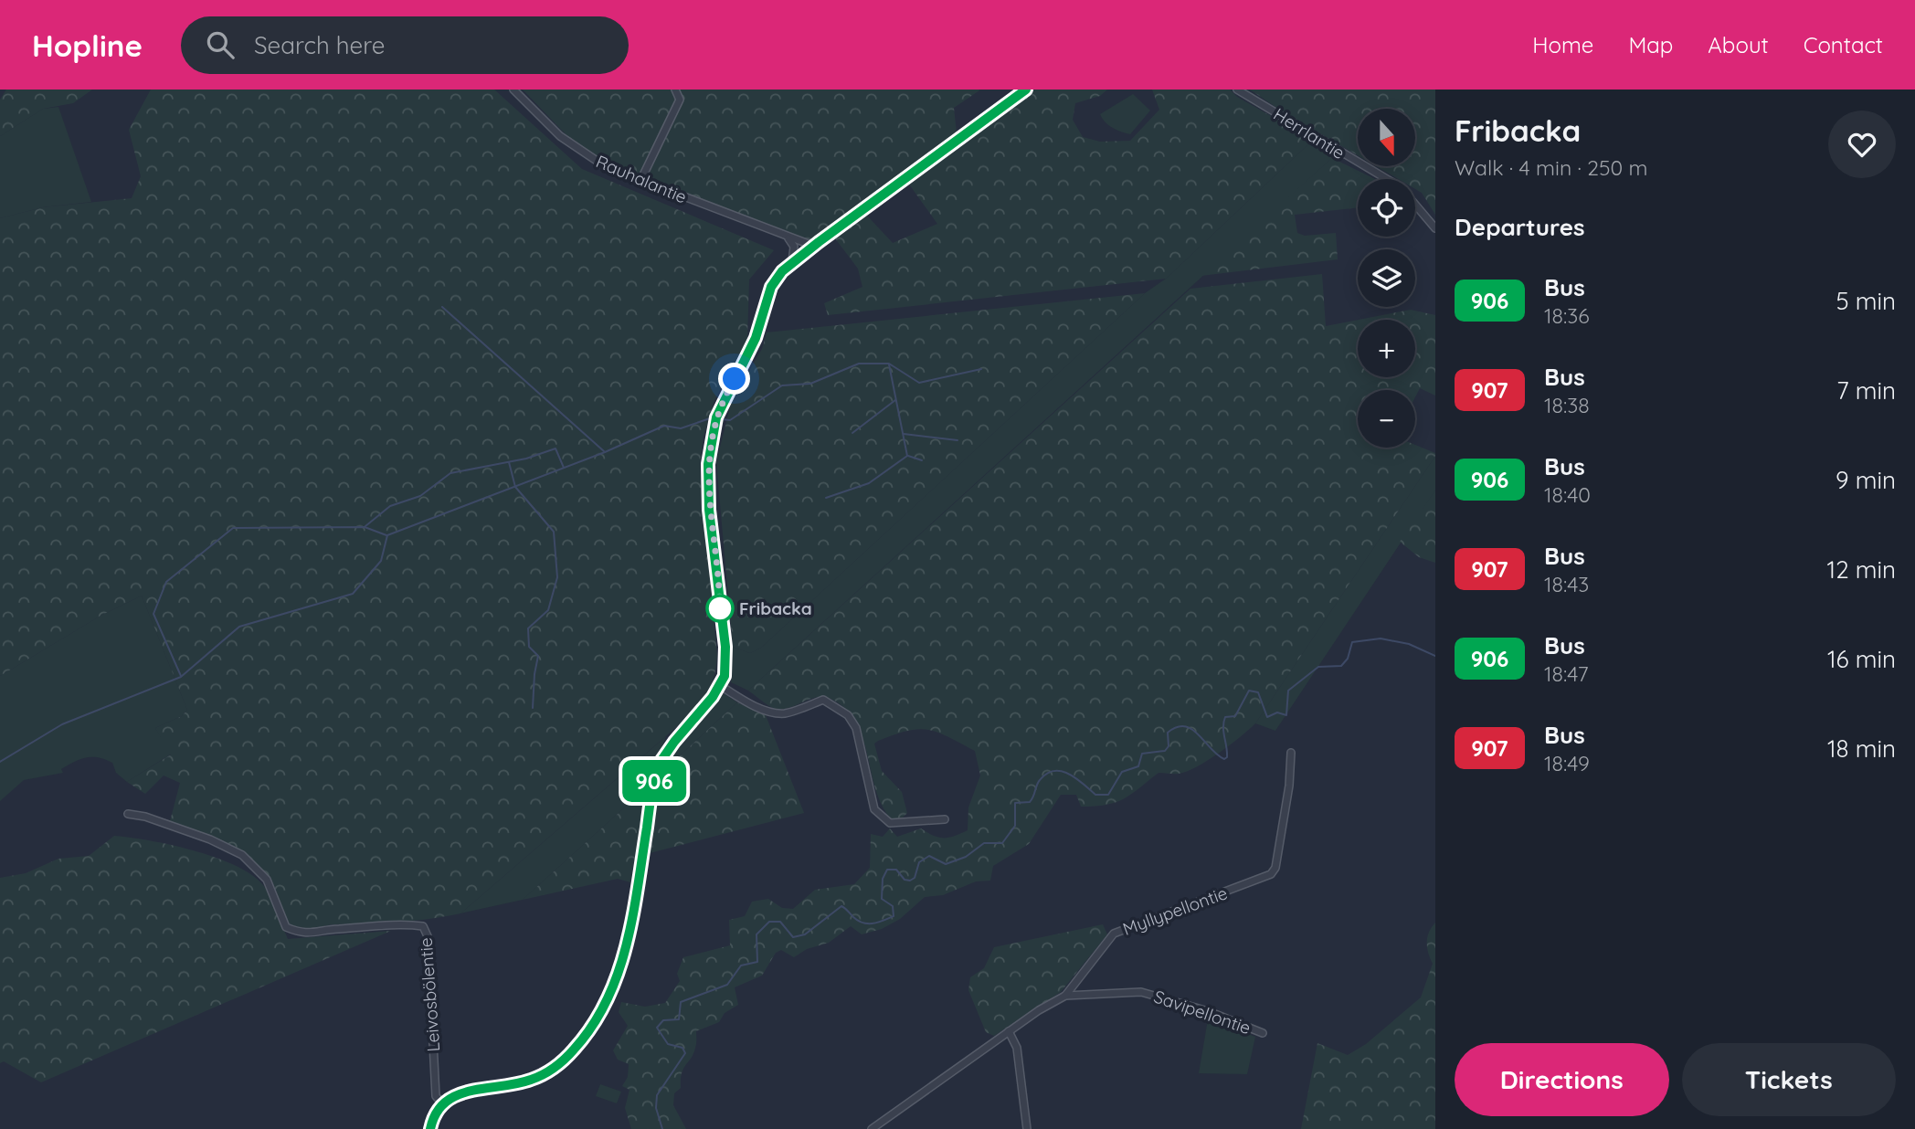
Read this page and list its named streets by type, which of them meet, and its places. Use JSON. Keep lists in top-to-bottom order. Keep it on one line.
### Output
{"streets":{"street":["Herrlantie","Rauhalantie","Myllypellontie","Leivosbölentie","Savipellontie"]},"crossings":[["Myllypellontie","Savipellontie"]],"places":["Fribacka"],"lines":["bus line 906"],"north":"bottom","page":{"header":"Hopline","search":"Search here","nav":["Home","Map","About","Contact"],"on_map":"906","heading":[["Fribacka","Walk · 4 min · 250 m"],"Departures"],"map_buttons":["+","−"],"list":[{"mark":"906","name":"Bus","note":"18:36","value":"5 min"},{"mark":"907","name":"Bus","note":"18:38","value":"7 min"},{"mark":"906","name":"Bus","note":"18:40","value":"9 min"},{"mark":"907","name":"Bus","note":"18:43","value":"12 min"},{"mark":"906","name":"Bus","note":"18:47","value":"16 min"},{"mark":"907","name":"Bus","note":"18:49","value":"18 min"}],"buttons":["Directions","Tickets"]}}
